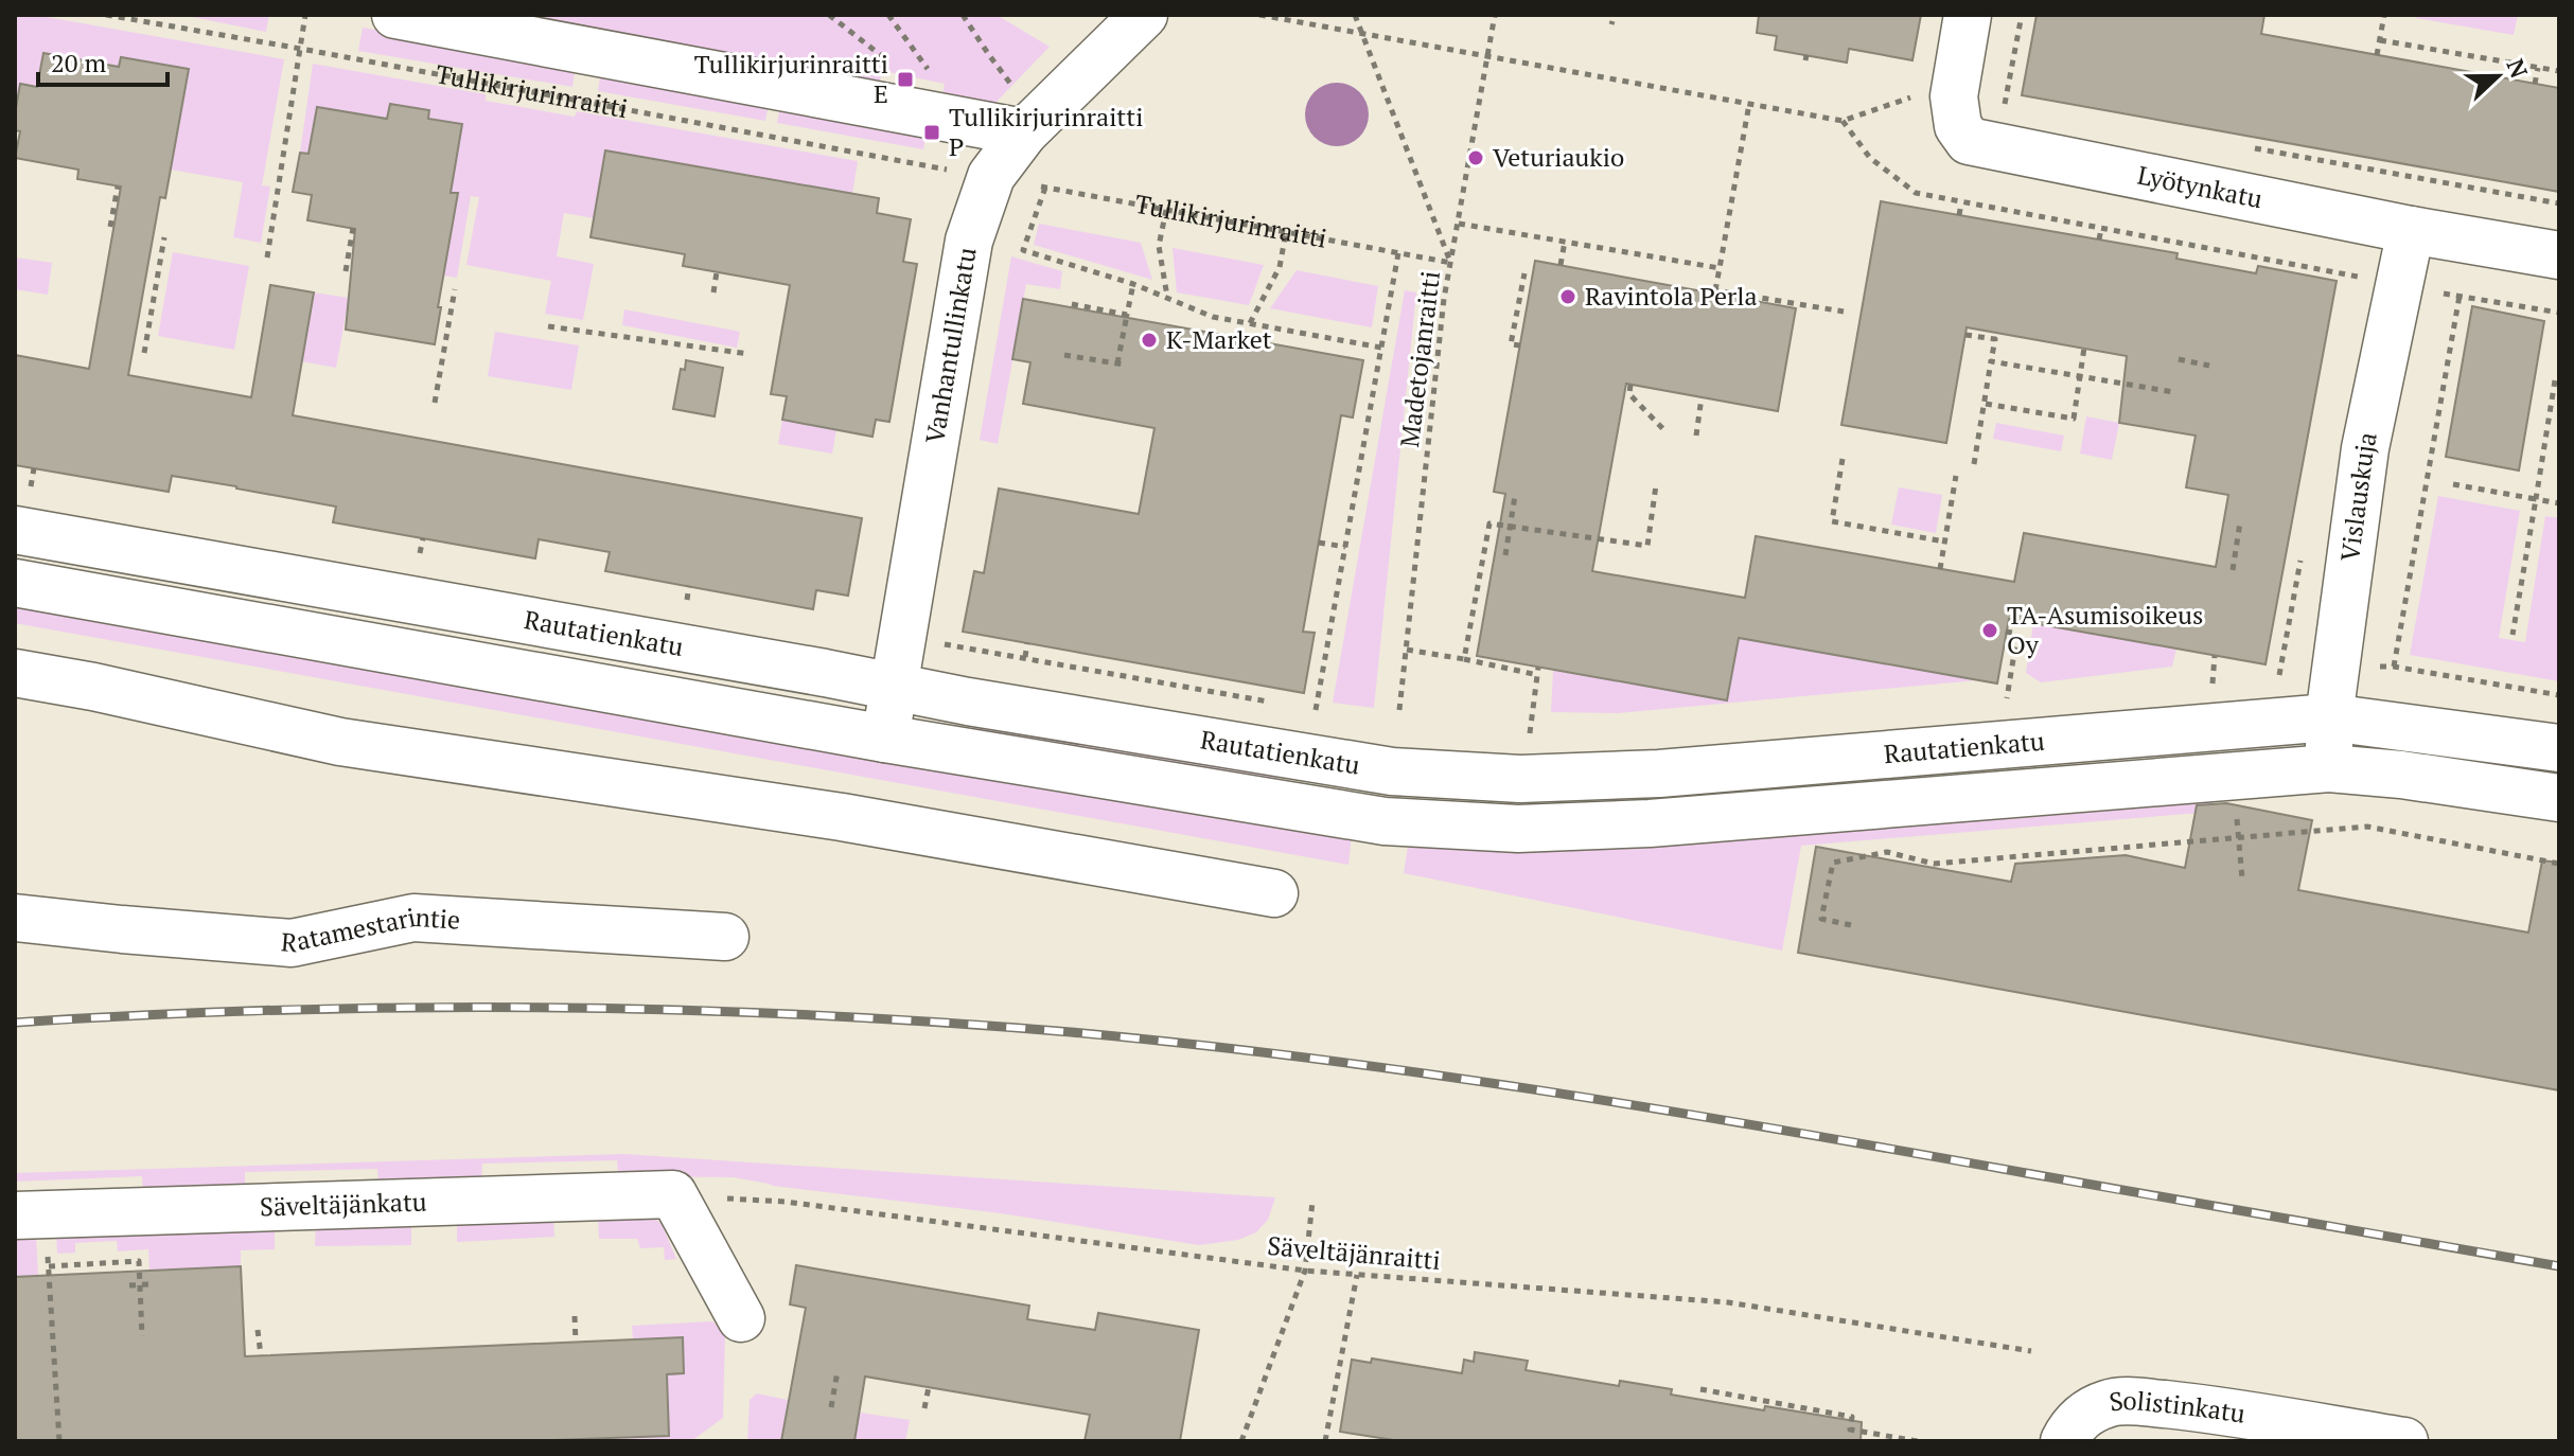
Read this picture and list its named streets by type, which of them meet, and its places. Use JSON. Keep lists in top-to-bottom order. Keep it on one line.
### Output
{"streets":{"main road":["Tullikirjurinraitti","Lyötynkatu","Vanhantullinkatu","Vislauskuja","Rautatienkatu","Ratamestarintie","Säveltäjänkatu","Solistinkatu"],"path":["Madetojanraitti","Säveltäjänraitti"]},"crossings":[["Tullikirjurinraitti","Vanhantullinkatu"],["Tullikirjurinraitti","Madetojanraitti"],["Lyötynkatu","Vislauskuja"],["Vanhantullinkatu","Rautatienkatu"],["Vislauskuja","Rautatienkatu"],["Säveltäjänkatu","Säveltäjänraitti"]],"places":{"transit":["Tullikirjurinraitti E","Tullikirjurinraitti P"],"other":["Veturiaukio","Ravintola Perla","K-Market","TA-Asumisoikeus Oy"]},"scale_bar":"20 m","north":"right"}
